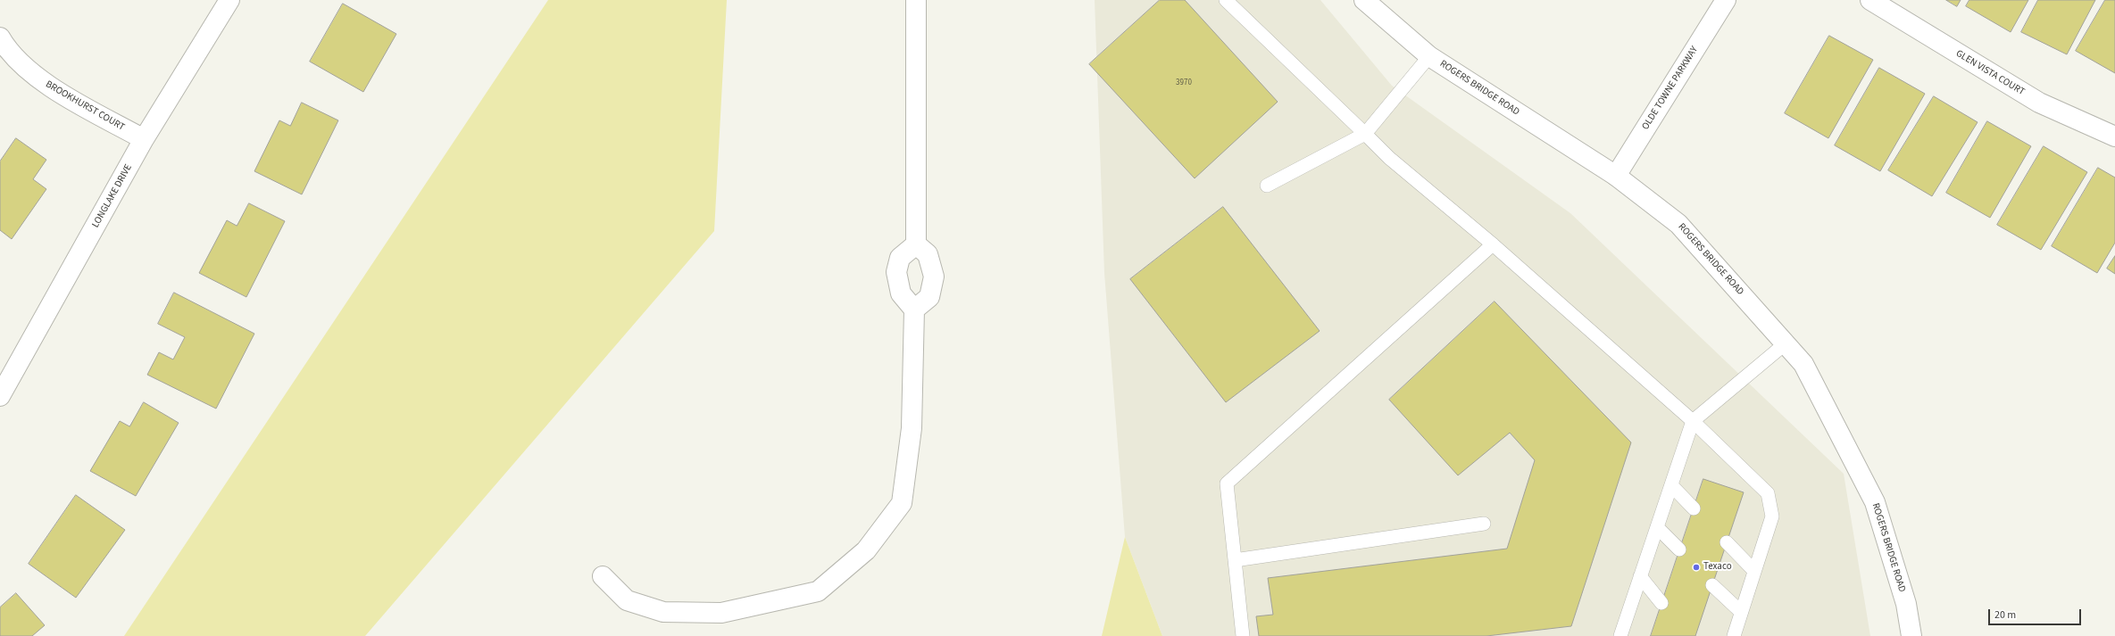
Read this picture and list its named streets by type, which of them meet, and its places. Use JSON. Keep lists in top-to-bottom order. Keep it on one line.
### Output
{"streets":{"street":["GLEN VISTA COURT","ROGERS BRIDGE ROAD","OLDE TOWNE PARKWAY","BROOKHURST COURT","LONGLAKE DRIVE"]},"crossings":[["ROGERS BRIDGE ROAD","OLDE TOWNE PARKWAY"],["BROOKHURST COURT","LONGLAKE DRIVE"]],"places":["Texaco"],"house_numbers":["3970"],"scale_bar":"20 m"}
